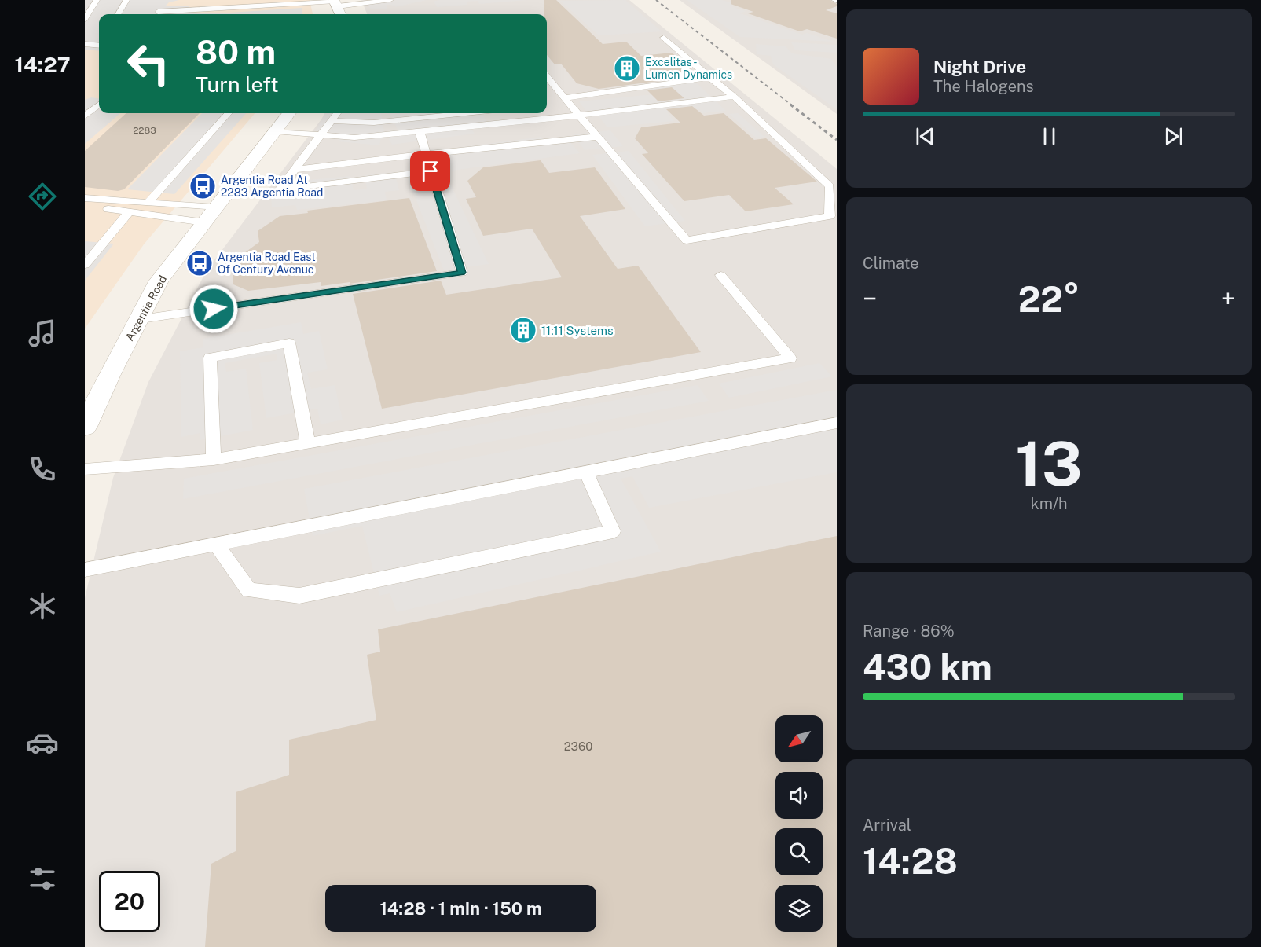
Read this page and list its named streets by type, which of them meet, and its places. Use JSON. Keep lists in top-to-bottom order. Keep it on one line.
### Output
{"streets":{"street":["Argentia Road"]},"places":{"building":["Excelitas - Lumen Dynamics","11:11 Systems"],"bus stop":["Argentia Road At 2283 Argentia Road","Argentia Road East Of Century Avenue"]},"house_numbers":["2283","2360"],"north":"bottom left","page":{"tabs":"14:27","turn":["80 m","Turn left"],"song":["Night Drive","The Halogens"],"tile":["Climate",["13","km/h"],["Range · 86%","430 km"],["Arrival","14:28"]],"heat":["−","22°","+"],"limit":"20","trip":"14:28 · 1 min · 150 m"}}
